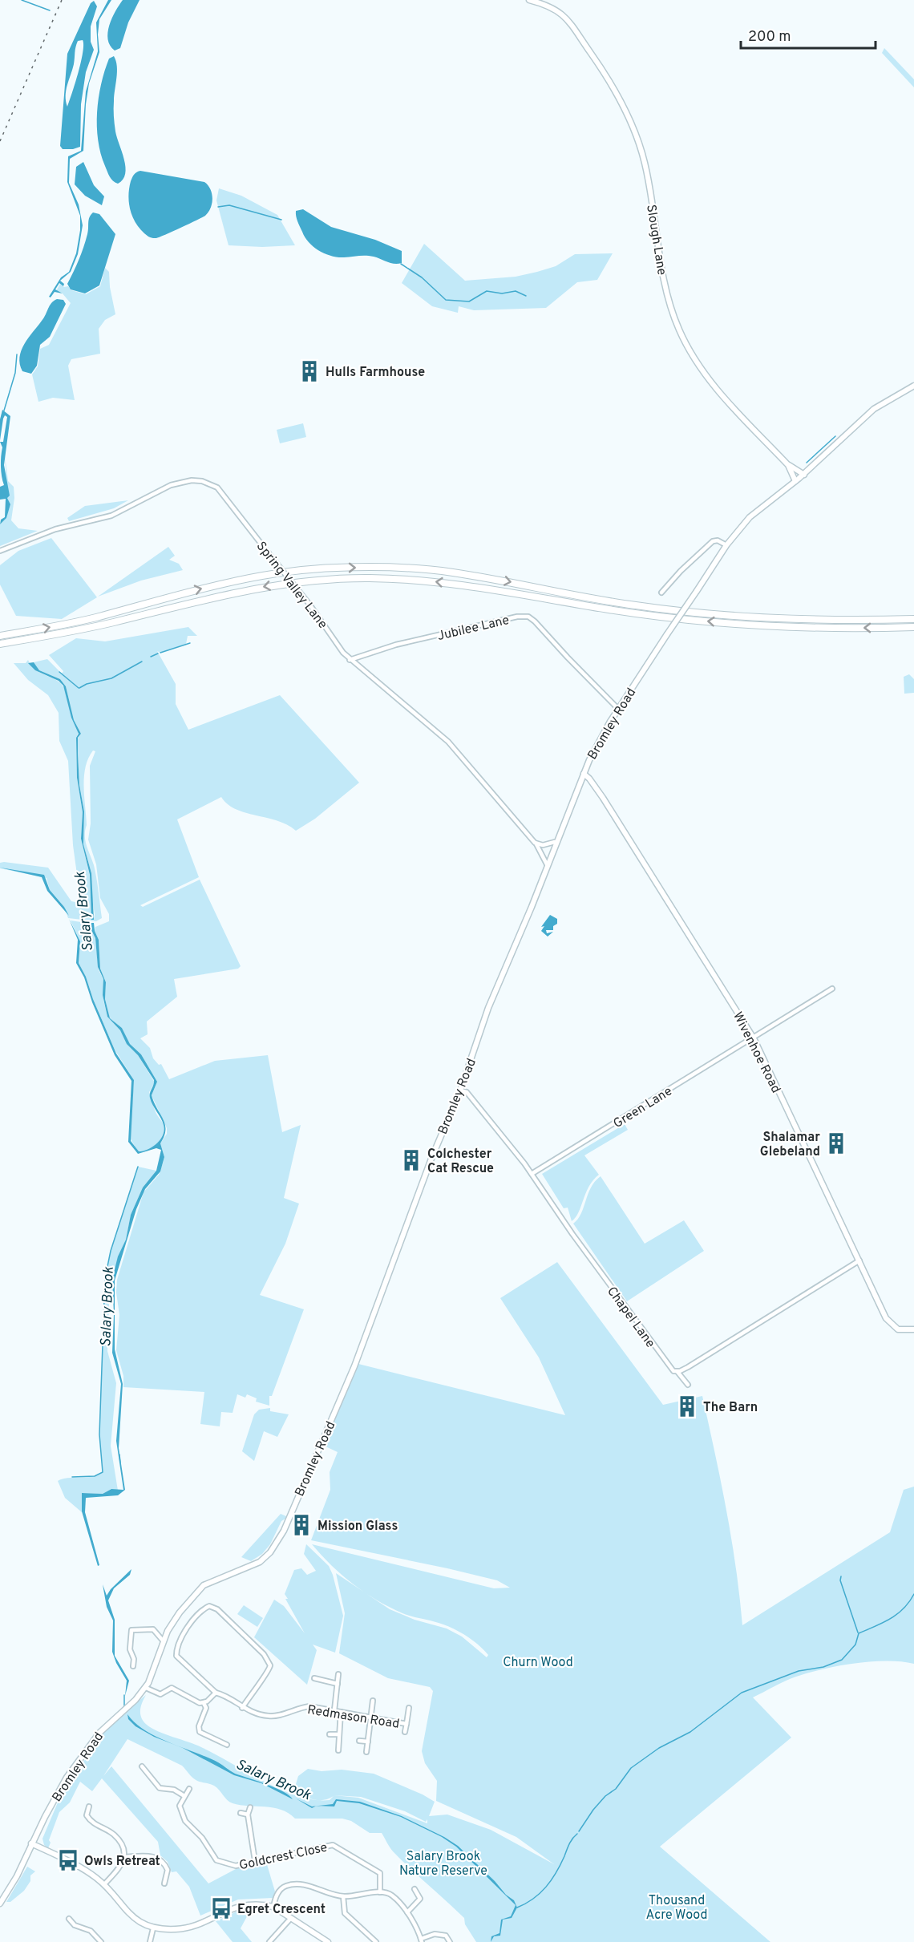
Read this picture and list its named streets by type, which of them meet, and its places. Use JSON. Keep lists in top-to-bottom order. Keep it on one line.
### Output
{"streets":{"street":["Slough Lane","Spring Valley Lane","Jubilee Lane","Bromley Road","Wivenhoe Road","Green Lane","Chapel Lane","Redmason Road","Goldcrest Close"]},"crossings":[["Slough Lane","Bromley Road"],["Spring Valley Lane","Jubilee Lane"],["Spring Valley Lane","Bromley Road"],["Jubilee Lane","Bromley Road"],["Bromley Road","Wivenhoe Road"],["Bromley Road","Chapel Lane"],["Wivenhoe Road","Green Lane"],["Green Lane","Chapel Lane"]],"water":["Salary Brook"],"parks":["Churn Wood","Salary Brook Nature Reserve","Thousand Acre Wood"],"places":{"building":["Hulls Farmhouse","Shalamar Glebeland","Colchester Cat Rescue","The Barn","Mission Glass"],"bus stop":["Owls Retreat","Egret Crescent"]},"scale_bar":"200 m"}
